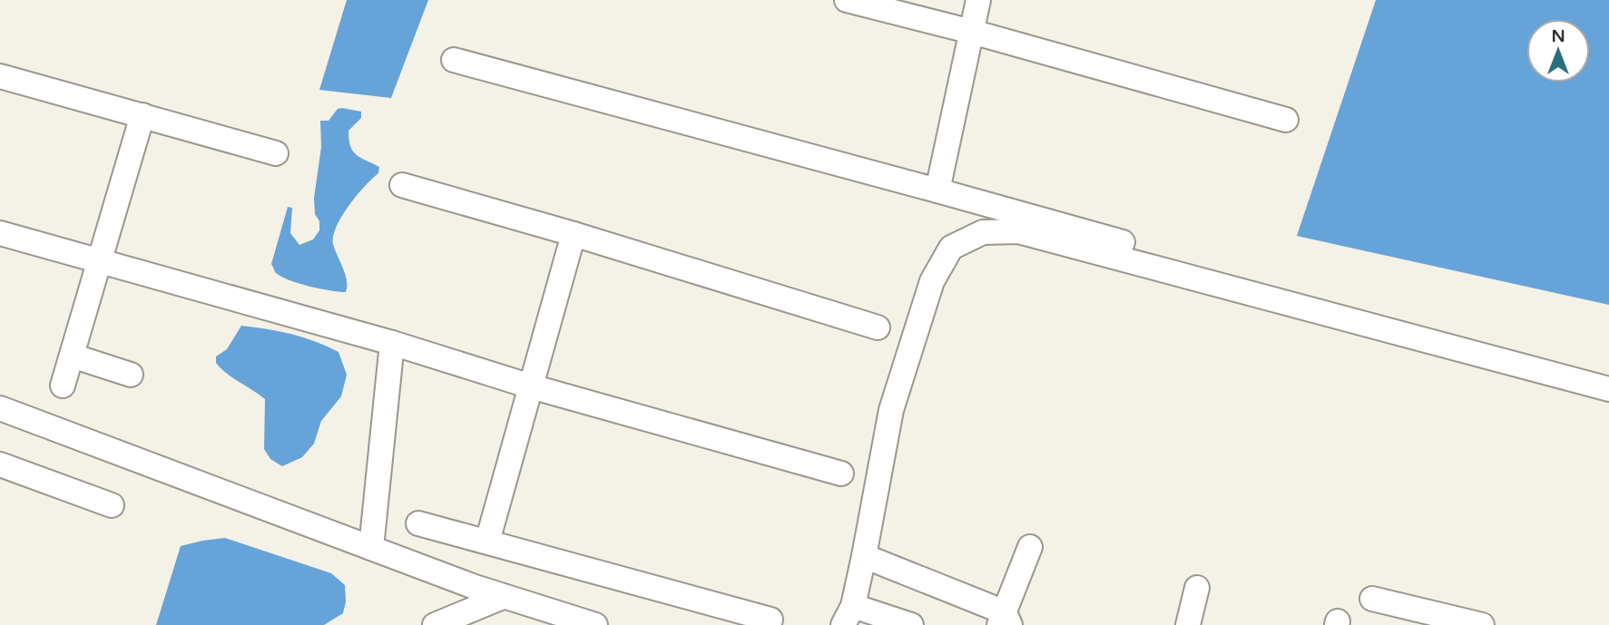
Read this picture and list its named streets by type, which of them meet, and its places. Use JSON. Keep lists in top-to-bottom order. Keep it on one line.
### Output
{"north":"top"}
